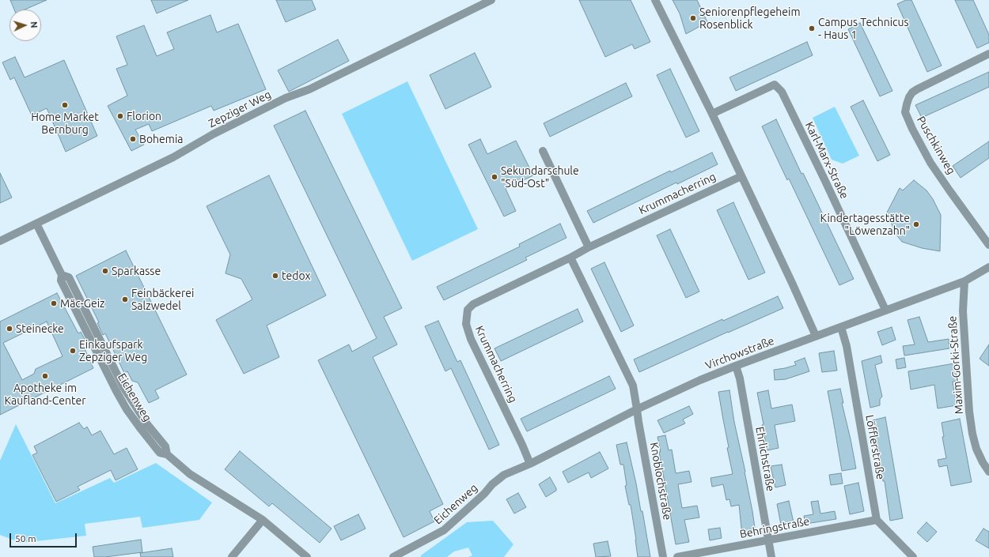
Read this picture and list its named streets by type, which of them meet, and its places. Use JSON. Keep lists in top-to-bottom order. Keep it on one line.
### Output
{"streets":{"street":["Zepziger Weg","Puschkinweg","Karl-Marx-Straße","Krummacherring","Virchowstraße","Maxim-Gorki-Straße","Eichenweg","Löfflerstraße","Ehrlichstraße","Knoblochstraße","Behringstraße"]},"crossings":[["Zepziger Weg","Eichenweg"],["Karl-Marx-Straße","Virchowstraße"],["Krummacherring","Virchowstraße"],["Krummacherring","Eichenweg"],["Virchowstraße","Maxim-Gorki-Straße"],["Virchowstraße","Eichenweg"],["Virchowstraße","Löfflerstraße"],["Virchowstraße","Ehrlichstraße"],["Virchowstraße","Knoblochstraße"],["Löfflerstraße","Behringstraße"],["Ehrlichstraße","Behringstraße"]],"places":["Seniorenpflegeheim Rosenblick","Campus Technicus - Haus 1","Home Market Bernburg","Florion","Bohemia","Sekundarschule \"Süd-Ost\"","Kindertagesstätte \"Löwenzahn\"","Sparkasse","tedox","Feinbäckerei Salzwedel","Mäc-Geiz","Steinecke","Einkaufspark Zepziger Weg","Apotheke im Kaufland-Center"],"scale_bar":"50 m","north":"right"}
